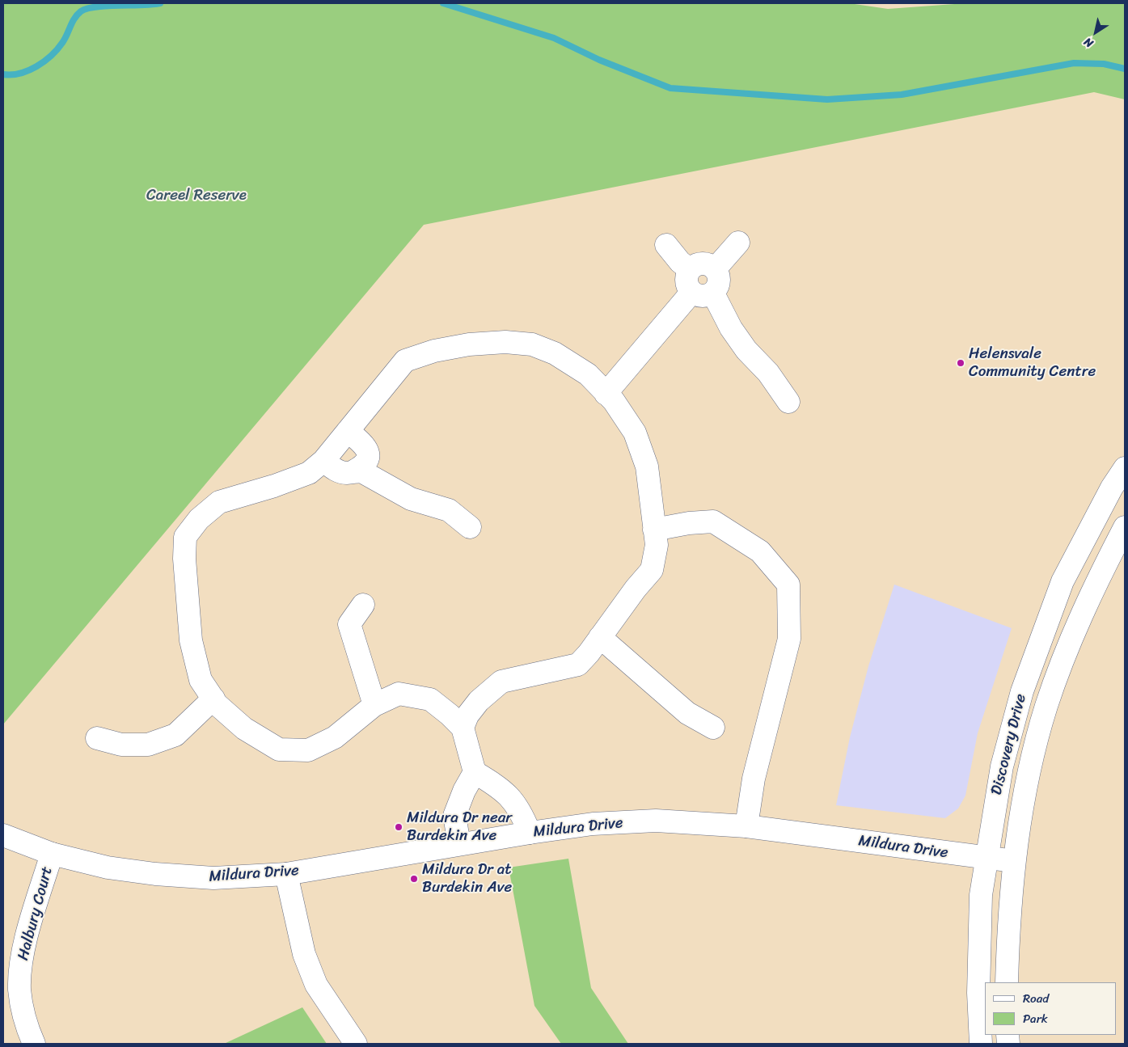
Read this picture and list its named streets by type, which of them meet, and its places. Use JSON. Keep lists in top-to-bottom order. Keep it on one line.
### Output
{"streets":{"street":["Discovery Drive","Mildura Drive","Halbury Court"]},"crossings":[["Discovery Drive","Mildura Drive"],["Mildura Drive","Halbury Court"]],"parks":["Careel Reserve"],"places":["Helensvale Community Centre","Mildura Dr near Burdekin Ave","Mildura Dr at Burdekin Ave"],"legend":["Road","Park"],"north":"bottom left"}
